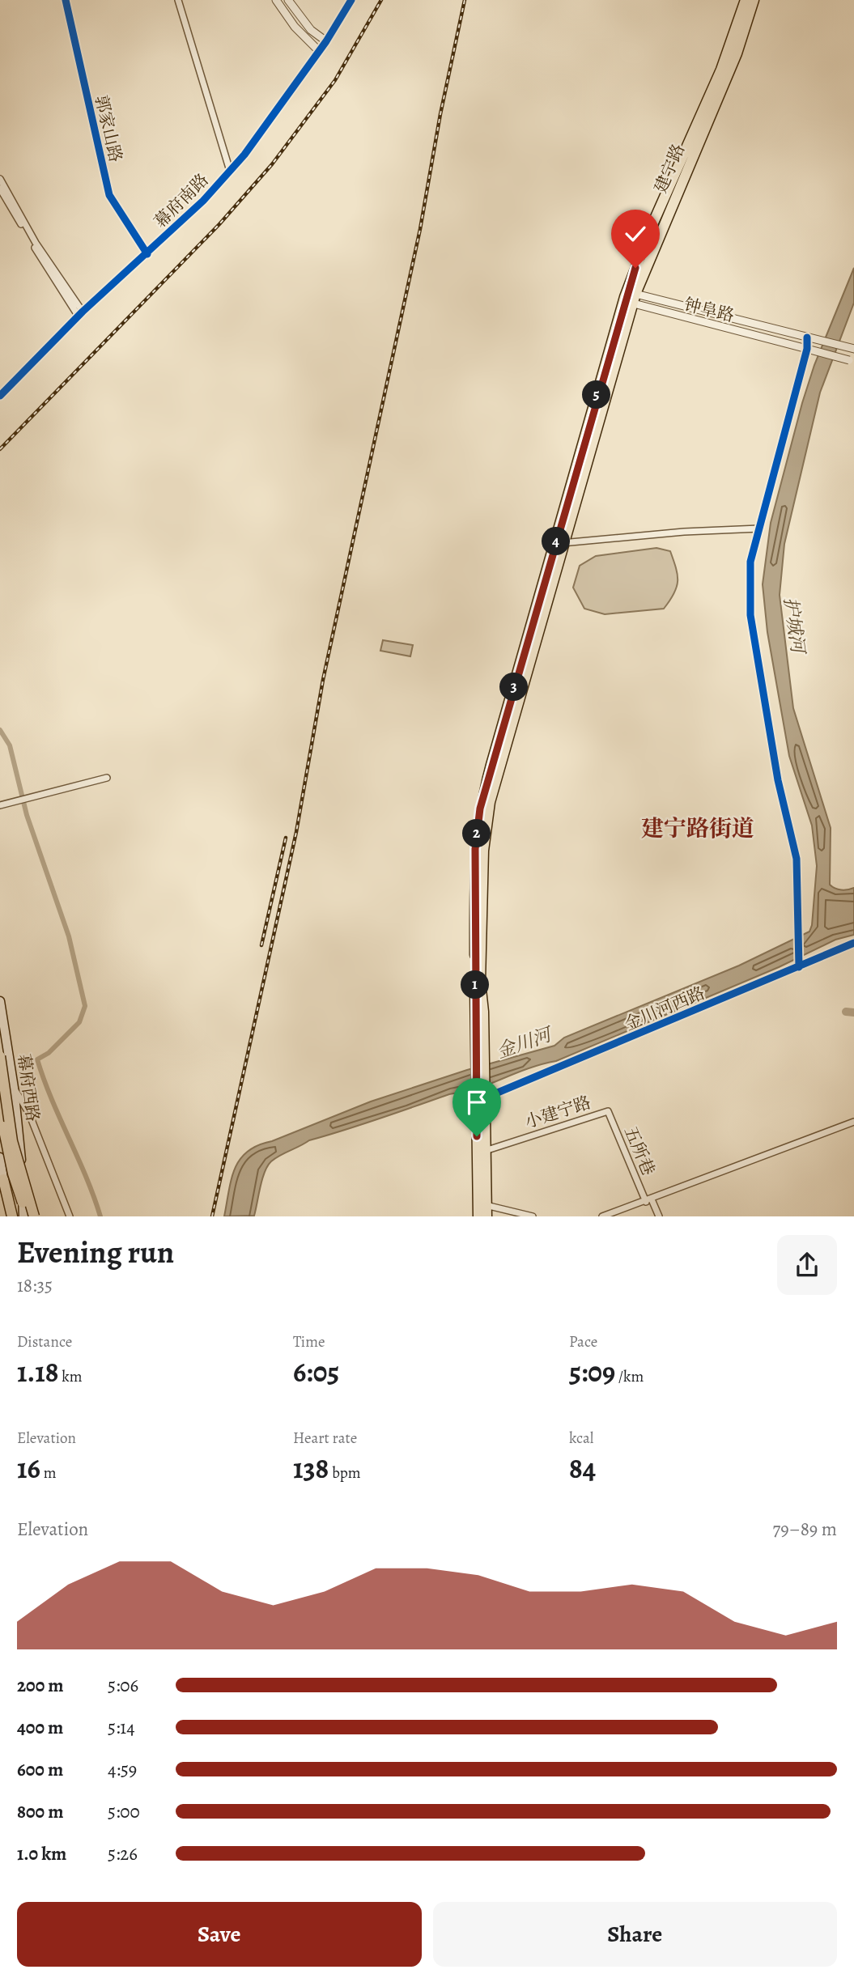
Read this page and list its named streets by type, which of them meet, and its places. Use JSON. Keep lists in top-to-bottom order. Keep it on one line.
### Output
{"streets":{"main road":["建宁路","幕府西路"],"street":["郭家山路","幕府南路","钟阜路","金川河西路","小建宁路","五所巷"]},"crossings":[["郭家山路","幕府南路"],["建宁路","钟阜路"],["建宁路","金川河西路"],["建宁路","小建宁路"],["小建宁路","五所巷"]],"districts":["建宁路街道"],"water":["护城河","金川河"],"page":{"pins":["5","4","3","2","1"],"heading":["Evening run","18:35"],"stats":[["Distance","1.18 km"],["Time","6:05"],["Pace","5:09 /km"],["Elevation","16 m"],["Heart rate","138 bpm"],["kcal","84"]],"chart":["Elevation","79–89 m"],"list":[{"name":"200 m","note":"5:06"},{"name":"400 m","note":"5:14"},{"name":"600 m","note":"4:59"},{"name":"800 m","note":"5:00"},{"name":"1.0 km","note":"5:26"}],"buttons":["Save","Share"]}}
